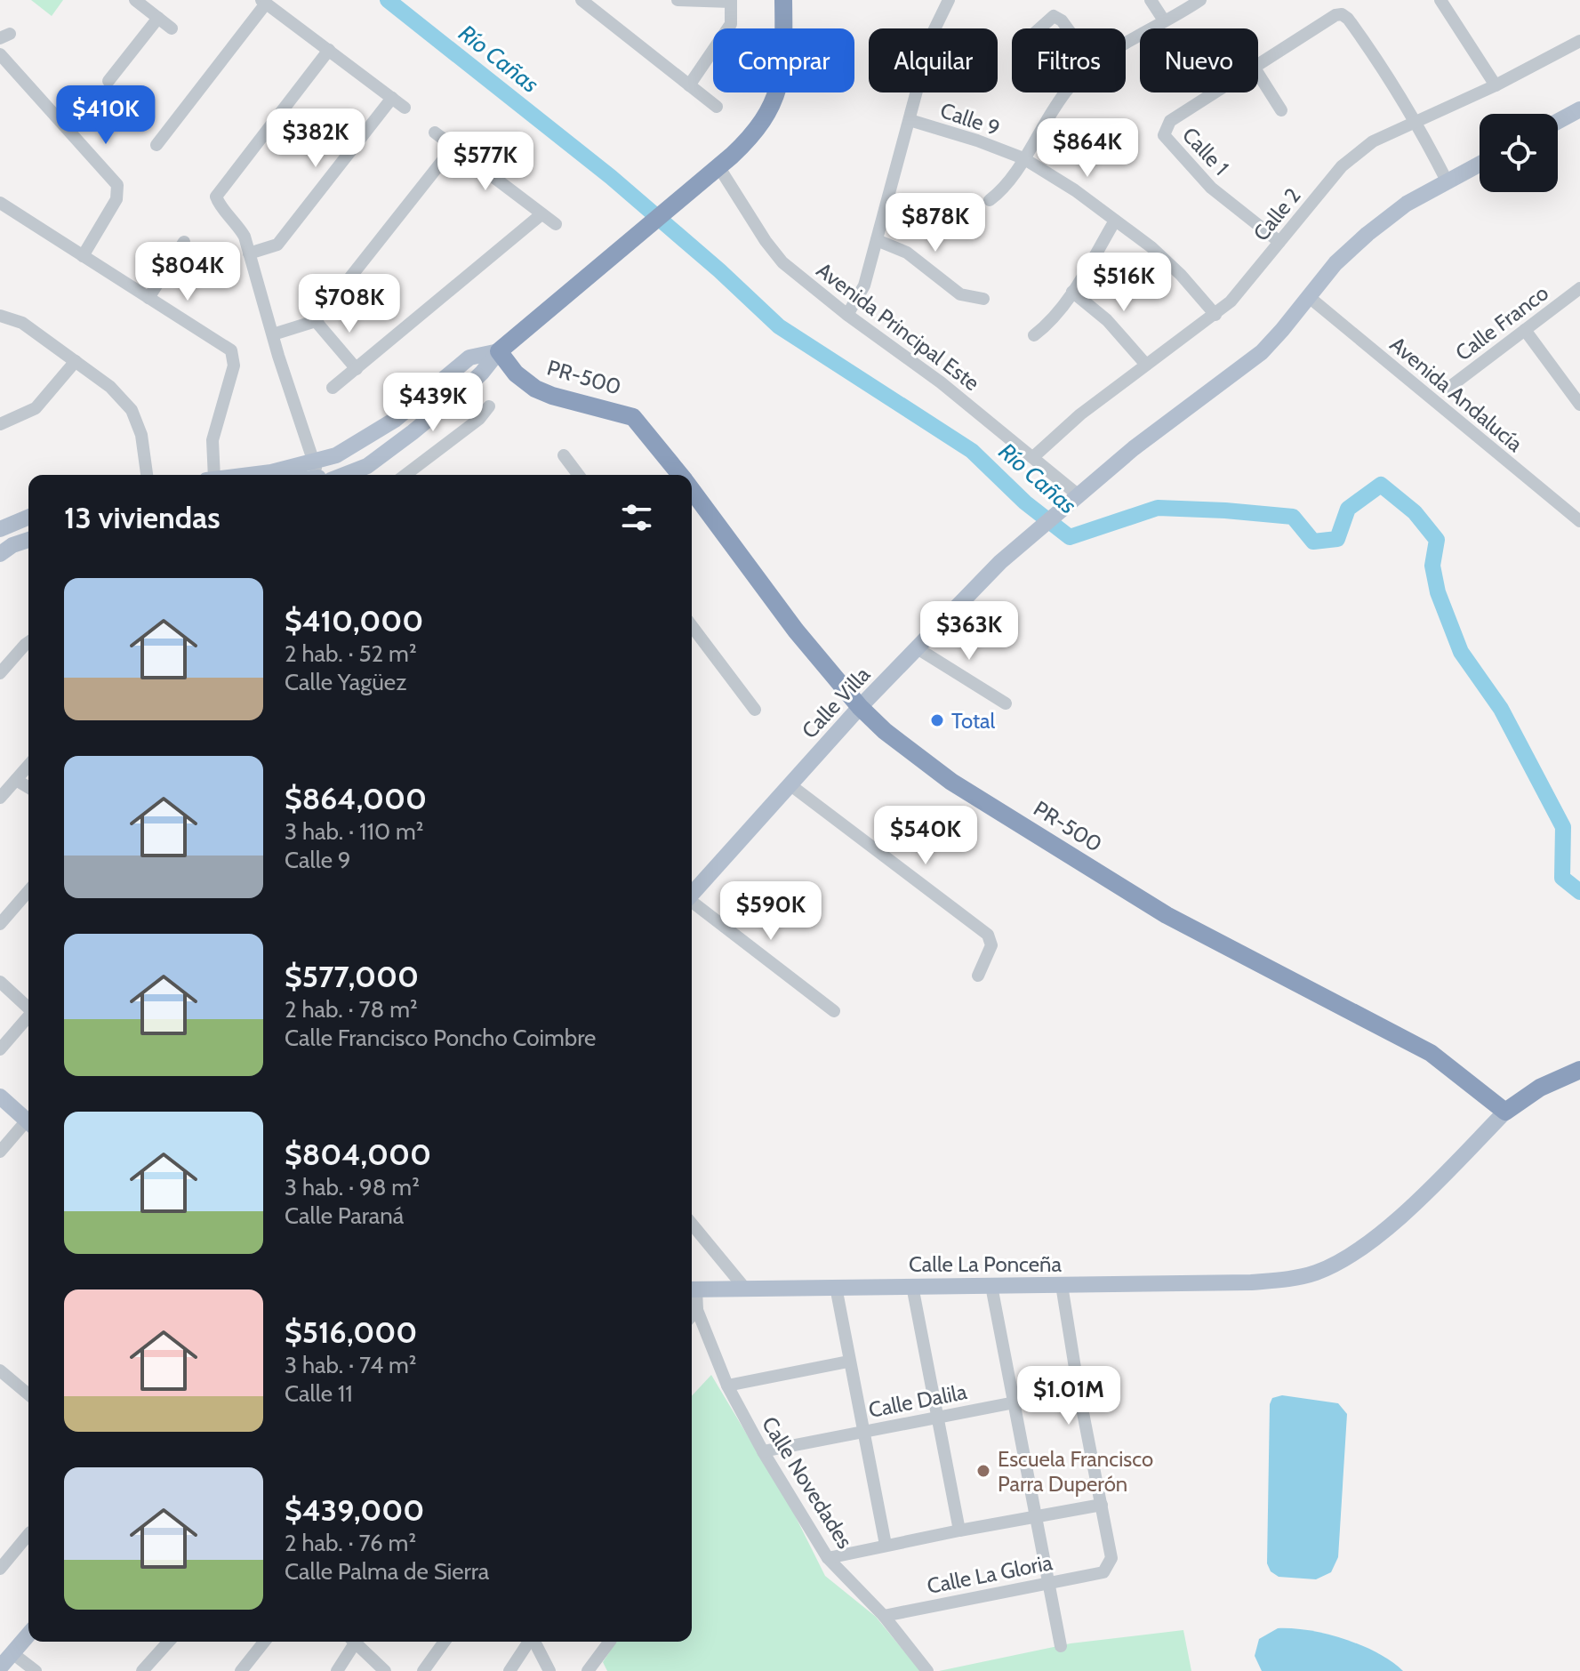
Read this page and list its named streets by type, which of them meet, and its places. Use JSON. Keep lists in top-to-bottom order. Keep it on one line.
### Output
{"streets":{"highway":["PR-500"],"main road":["Calle Villa","Calle La Ponceña"],"street":["Calle 9","Calle 1","Calle 2","Calle Franco","Avenida Principal Este","Avenida Andalucía","Calle Dalila","Calle Novedades","Calle La Gloria"]},"crossings":[["Calle 9","Calle 2"],["Calle 1","Calle 2"],["Calle 1","Calle Villa"],["Calle 2","Avenida Principal Este"],["Avenida Principal Este","Calle Villa"],["PR-500","Calle Villa"],["PR-500","Calle La Ponceña"],["Avenida Andalucía","Calle Villa"],["Calle Dalila","Calle Novedades"],["Calle Novedades","Calle La Gloria"]],"water":["Río Cañas"],"places":["Total","Escuela Francisco Parra Duperón"],"page":{"chip":["Comprar","Alquilar","Filtros","Nuevo"],"price":["$410K","$382K","$864K","$577K","$878K","$804K","$516K","$708K","$439K","$363K","$540K","$590K","$1.01M"],"heading":"13 viviendas","list":[{"name":"$410,000","note":"2 hab. · 52 m² · Calle Yagüez"},{"name":"$864,000","note":"3 hab. · 110 m² · Calle 9"},{"name":"$577,000","note":"2 hab. · 78 m² · Calle Francisco Poncho Coimbre"},{"name":"$804,000","note":"3 hab. · 98 m² · Calle Paraná"},{"name":"$516,000","note":"3 hab. · 74 m² · Calle 11"},{"name":"$439,000","note":"2 hab. · 76 m² · Calle Palma de Sierra"}]}}
